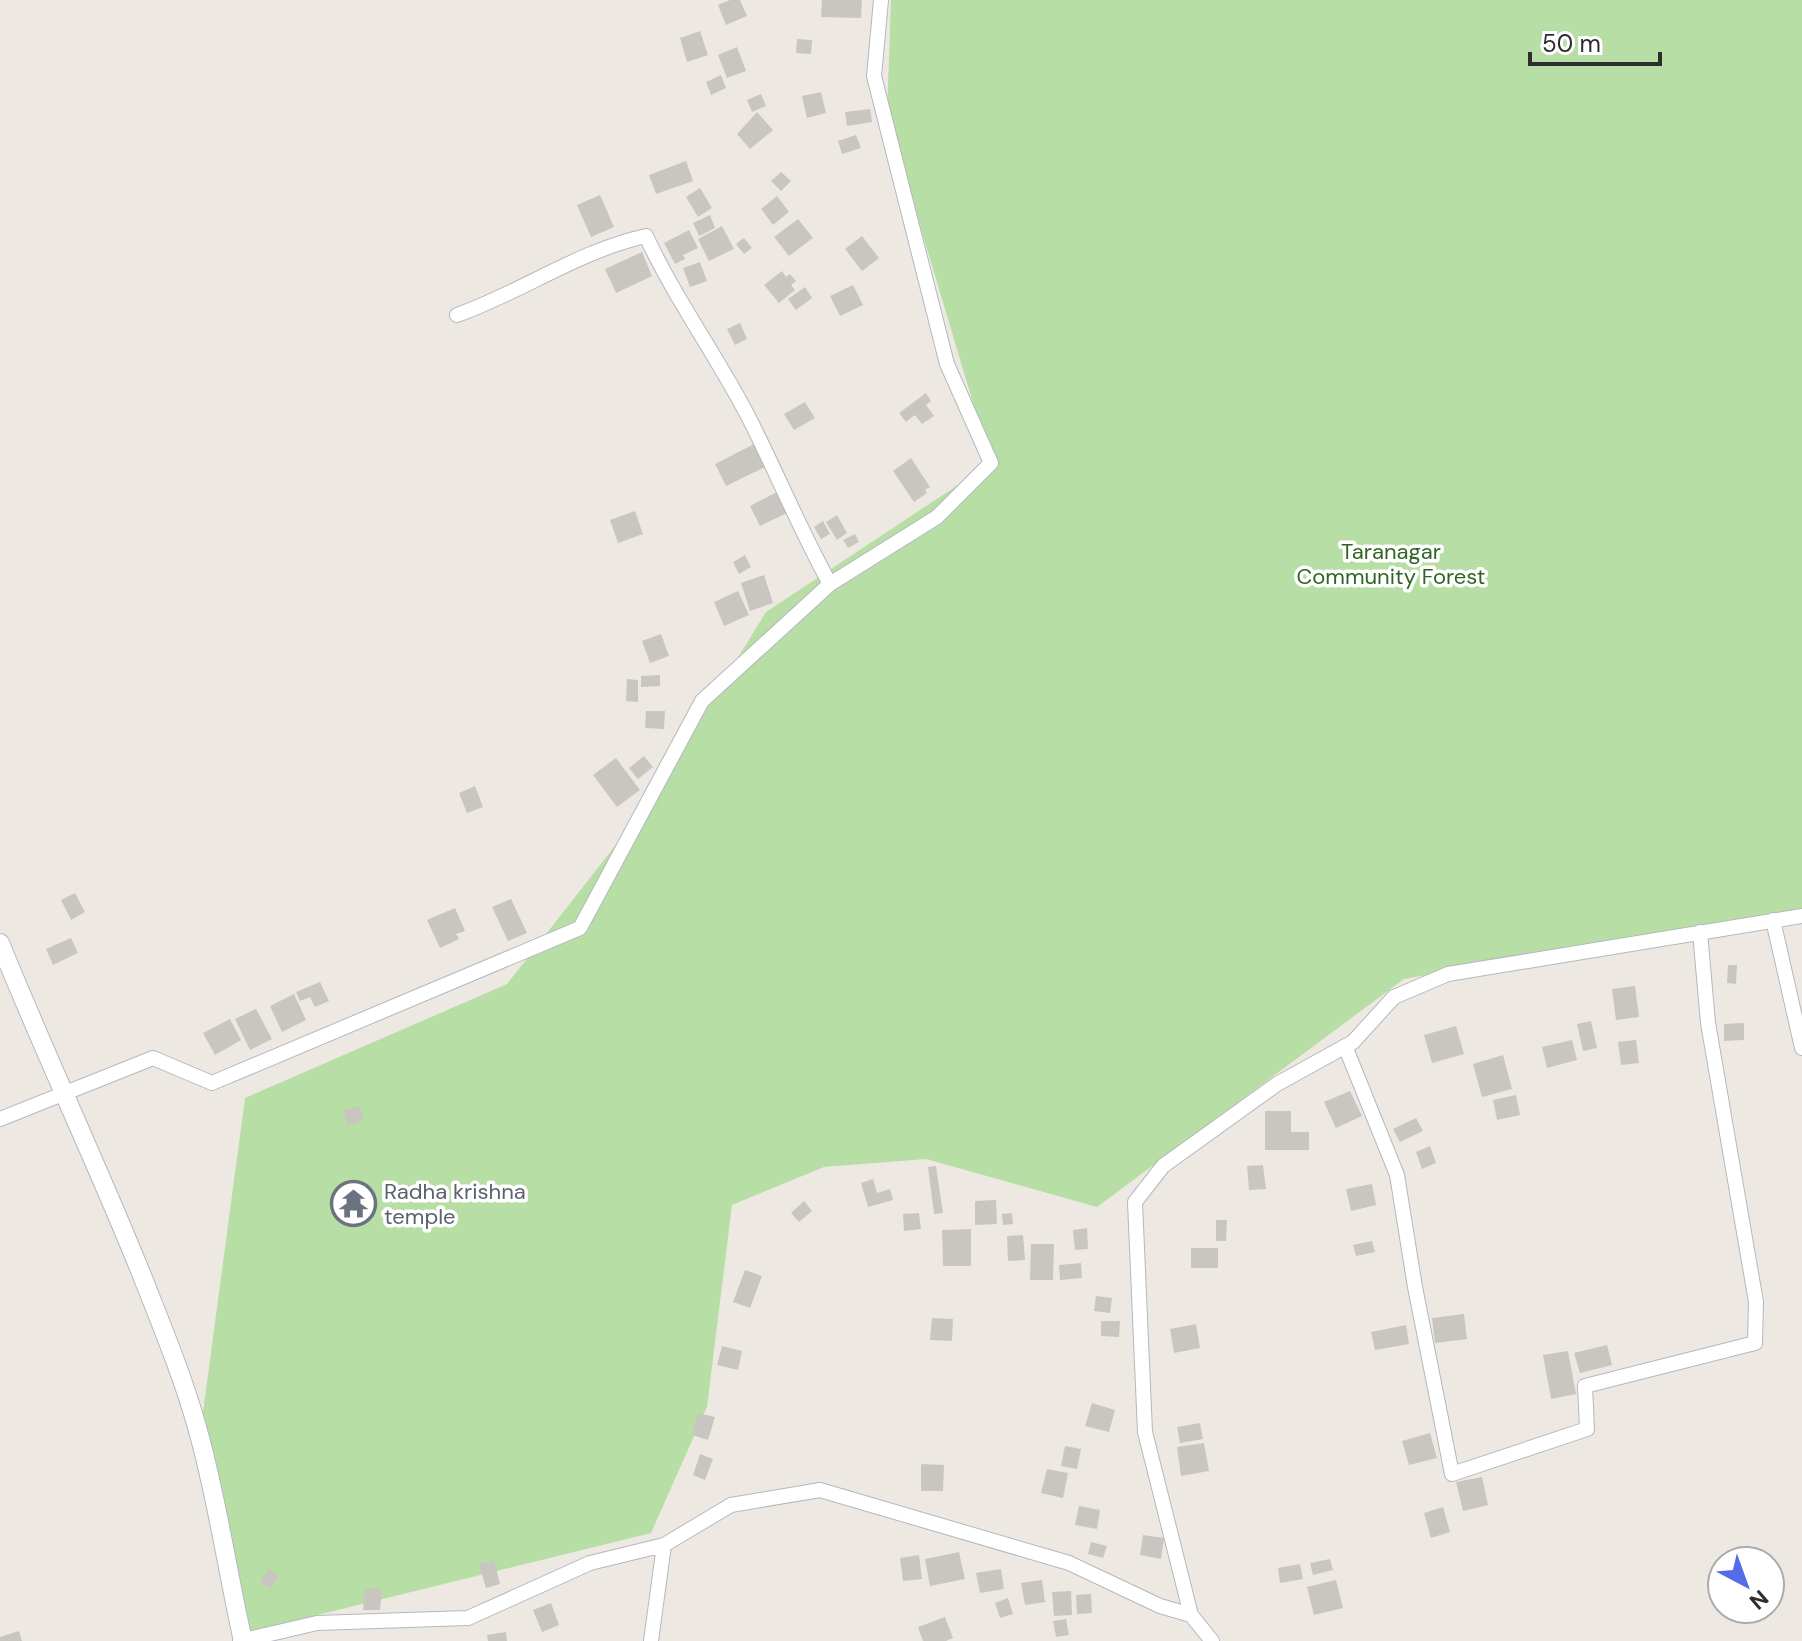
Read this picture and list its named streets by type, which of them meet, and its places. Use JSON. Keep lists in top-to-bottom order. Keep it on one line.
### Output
{"parks":["Taranagar Community Forest"],"places":{"temple":["Radha krishna temple"]},"scale_bar":"50 m","north":"bottom right"}
